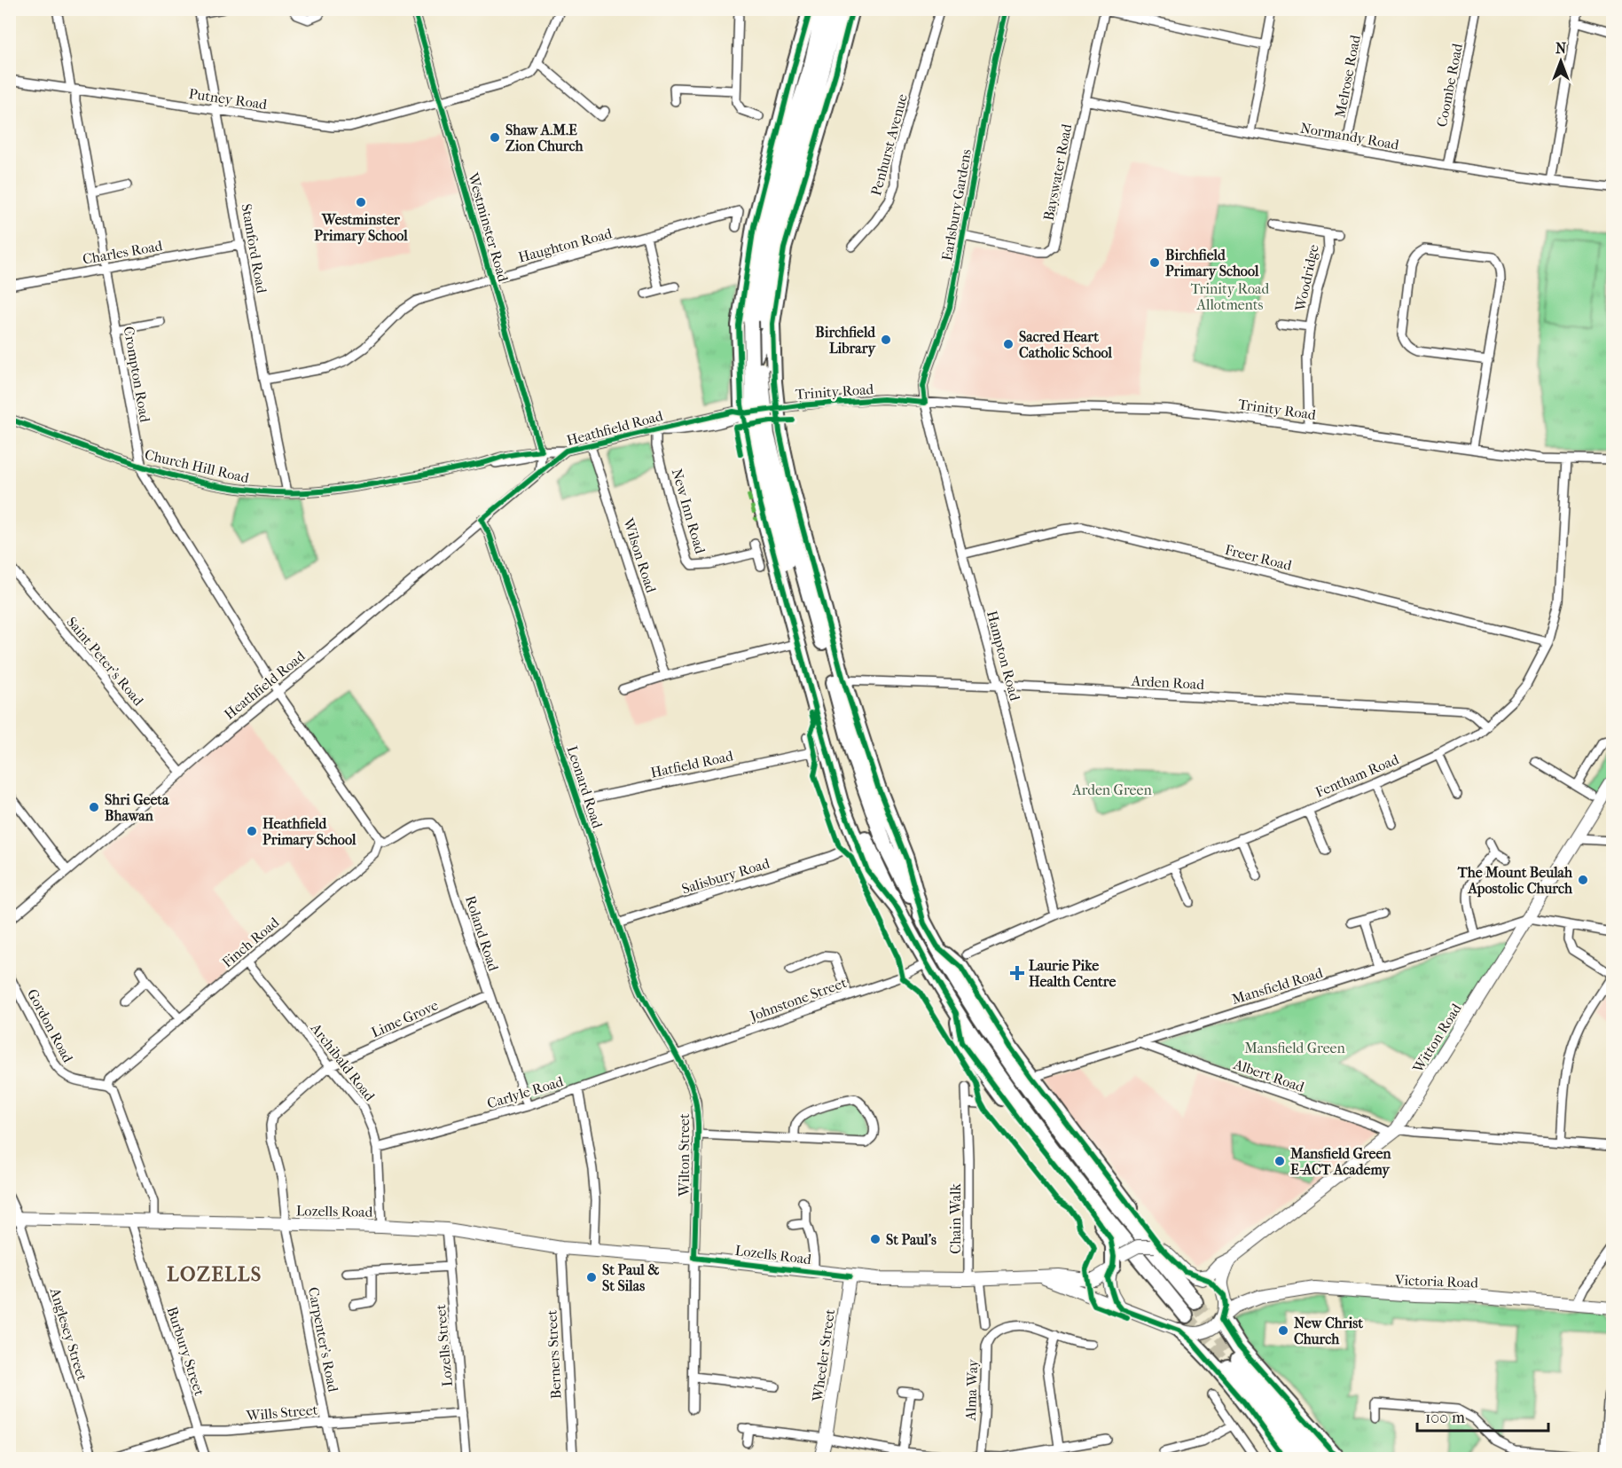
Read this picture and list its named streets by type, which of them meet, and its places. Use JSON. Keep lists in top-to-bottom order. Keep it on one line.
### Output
{"streets":{"main road":["Witton Road","Lozells Road","Victoria Road","Wheeler Street"],"street":["Melrose Road","Coombe Road","Putney Road","Normandy Road","Penhurst Avenue","Bayswater Road","Earlsbury Gardens","Westminster Road","Haughton Road","Stamford Road","Charles Road","Woodridge","Crompton Road","Trinity Road","Heathfield Road","Church Hill Road","New Inn Road","Wilson Road","Freer Road","Hampton Road","Saint Peter's Road","Arden Road","Hatfield Road","Fentham Road","Leonard Road","Salisbury Road","Roland Road","Finch Road","Mansfield Road","Johnstone Street","Lime Grove","Gordon Road","Archibald Road","Albert Road","Carlyle Road","Wilton Street","Chain Walk","Anglesey Street","Carpenter's Road","Lozells Street","Burbury Street","Berners Street","Alma Way","Wills Street"]},"crossings":[["Melrose Road","Normandy Road"],["Coombe Road","Normandy Road"],["Putney Road","Westminster Road"],["Putney Road","Stamford Road"],["Putney Road","Crompton Road"],["Normandy Road","Bayswater Road"],["Bayswater Road","Earlsbury Gardens"],["Earlsbury Gardens","Trinity Road"],["Earlsbury Gardens","Hampton Road"],["Westminster Road","Haughton Road"],["Westminster Road","Heathfield Road"],["Westminster Road","Church Hill Road"],["Haughton Road","Stamford Road"],["Stamford Road","Charles Road"],["Stamford Road","Church Hill Road"],["Charles Road","Crompton Road"],["Woodridge","Trinity Road"],["Crompton Road","Heathfield Road"],["Crompton Road","Church Hill Road"],["Trinity Road","Heathfield Road"],["Trinity Road","Hampton Road"],["Trinity Road","Fentham Road"],["Heathfield Road","New Inn Road"],["Heathfield Road","Wilson Road"],["Heathfield Road","Saint Peter's Road"],["Heathfield Road","Leonard Road"],["Freer Road","Hampton Road"],["Freer Road","Fentham Road"],["Hampton Road","Arden Road"],["Hampton Road","Fentham Road"],["Arden Road","Fentham Road"],["Hatfield Road","Leonard Road"],["Leonard Road","Salisbury Road"],["Leonard Road","Johnstone Street"],["Leonard Road","Carlyle Road"],["Leonard Road","Wilton Street"],["Roland Road","Finch Road"],["Roland Road","Lime Grove"],["Roland Road","Carlyle Road"],["Finch Road","Gordon Road"],["Finch Road","Archibald Road"],["Mansfield Road","Witton Road"],["Mansfield Road","Albert Road"],["Johnstone Street","Carlyle Road"],["Johnstone Street","Wilton Street"],["Lime Grove","Archibald Road"],["Lime Grove","Lozells Road"],["Lime Grove","Carpenter's Road"],["Witton Road","Albert Road"],["Archibald Road","Carlyle Road"],["Archibald Road","Lozells Road"],["Carlyle Road","Wilton Street"],["Wilton Street","Lozells Road"],["Lozells Road","Chain Walk"],["Lozells Road","Victoria Road"],["Lozells Road","Anglesey Street"],["Lozells Road","Carpenter's Road"],["Lozells Road","Lozells Street"],["Lozells Road","Burbury Street"],["Lozells Road","Berners Street"],["Lozells Road","Wheeler Street"],["Carpenter's Road","Wills Street"],["Lozells Street","Wills Street"],["Burbury Street","Wills Street"]],"districts":["LOZELLS"],"parks":["Trinity Road Allotments","Arden Green","Mansfield Green"],"places":{"other":["Shaw A.M.E Zion Church","Westminster Primary School","Birchfield Primary School","Birchfield Library","Sacred Heart Catholic School","Shri Geeta Bhawan","Heathfield Primary School","The Mount Beulah Apostolic Church","Mansfield Green E-ACT Academy","St Paul's","St Paul & St Silas","New Christ Church"],"health":["Laurie Pike Health Centre"]},"scale_bar":"100 m","north":"top"}
